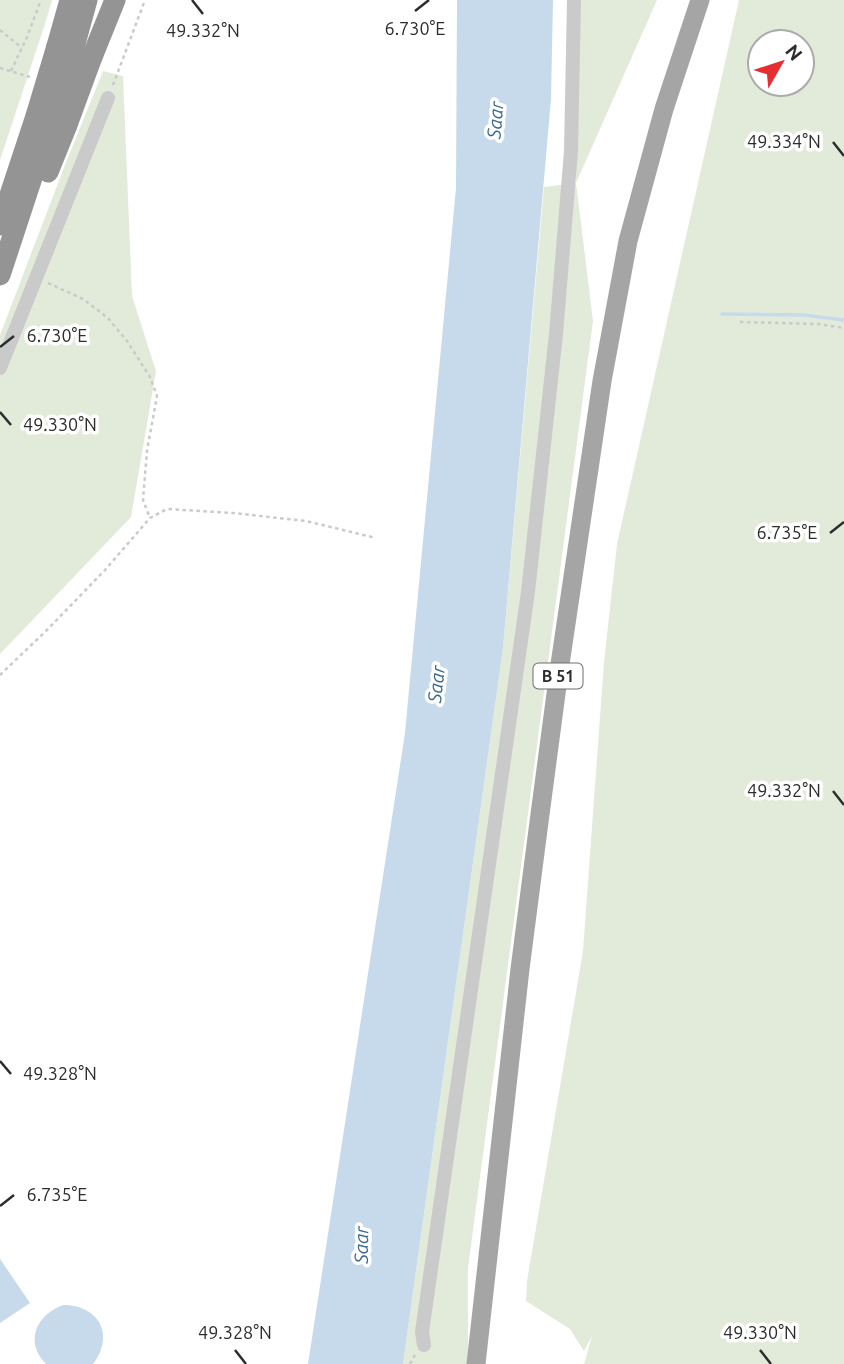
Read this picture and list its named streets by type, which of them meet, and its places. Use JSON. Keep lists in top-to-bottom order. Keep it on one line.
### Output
{"streets":{"main road":["B 51"]},"water":["Saar"],"north":"top right","coordinates":["6.730°E","49.332°N","49.334°N","49.330°N","6.735°E","49.328°N"]}
